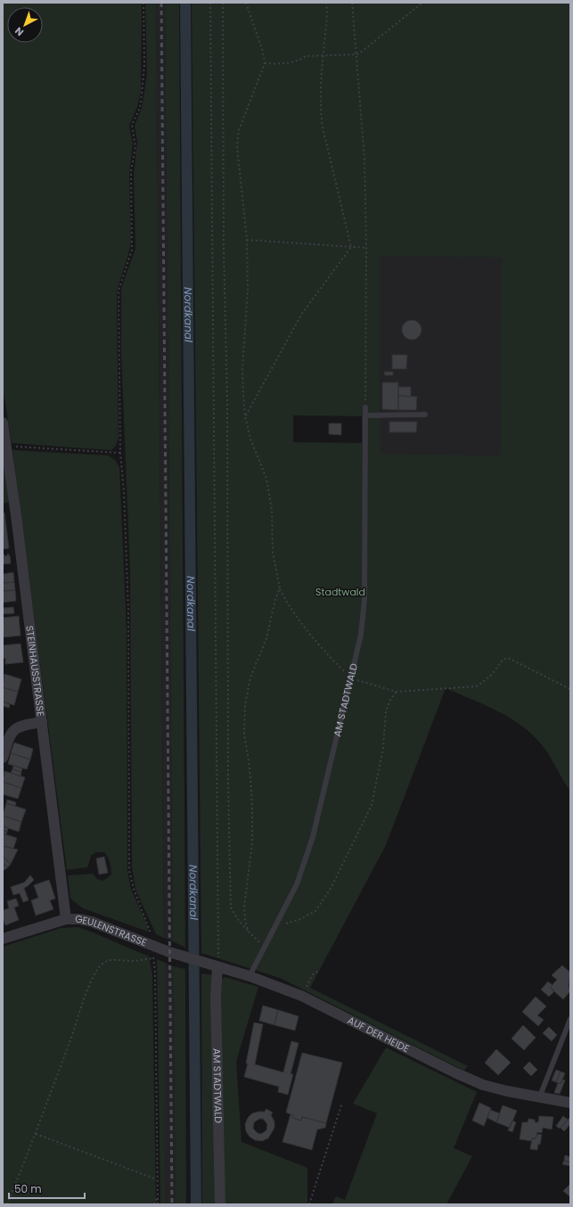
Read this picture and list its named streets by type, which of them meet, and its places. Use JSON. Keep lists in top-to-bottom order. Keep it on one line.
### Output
{"streets":{"street":["STEINHAUSSTRASSE","AM STADTWALD","GEULENSTRASSE","AUF DER HEIDE"]},"crossings":[["STEINHAUSSTRASSE","GEULENSTRASSE"],["AM STADTWALD","GEULENSTRASSE"],["AM STADTWALD","AUF DER HEIDE"],["GEULENSTRASSE","AUF DER HEIDE"]],"water":["Nordkanal"],"parks":["Stadtwald"],"scale_bar":"50 m","north":"bottom left"}
